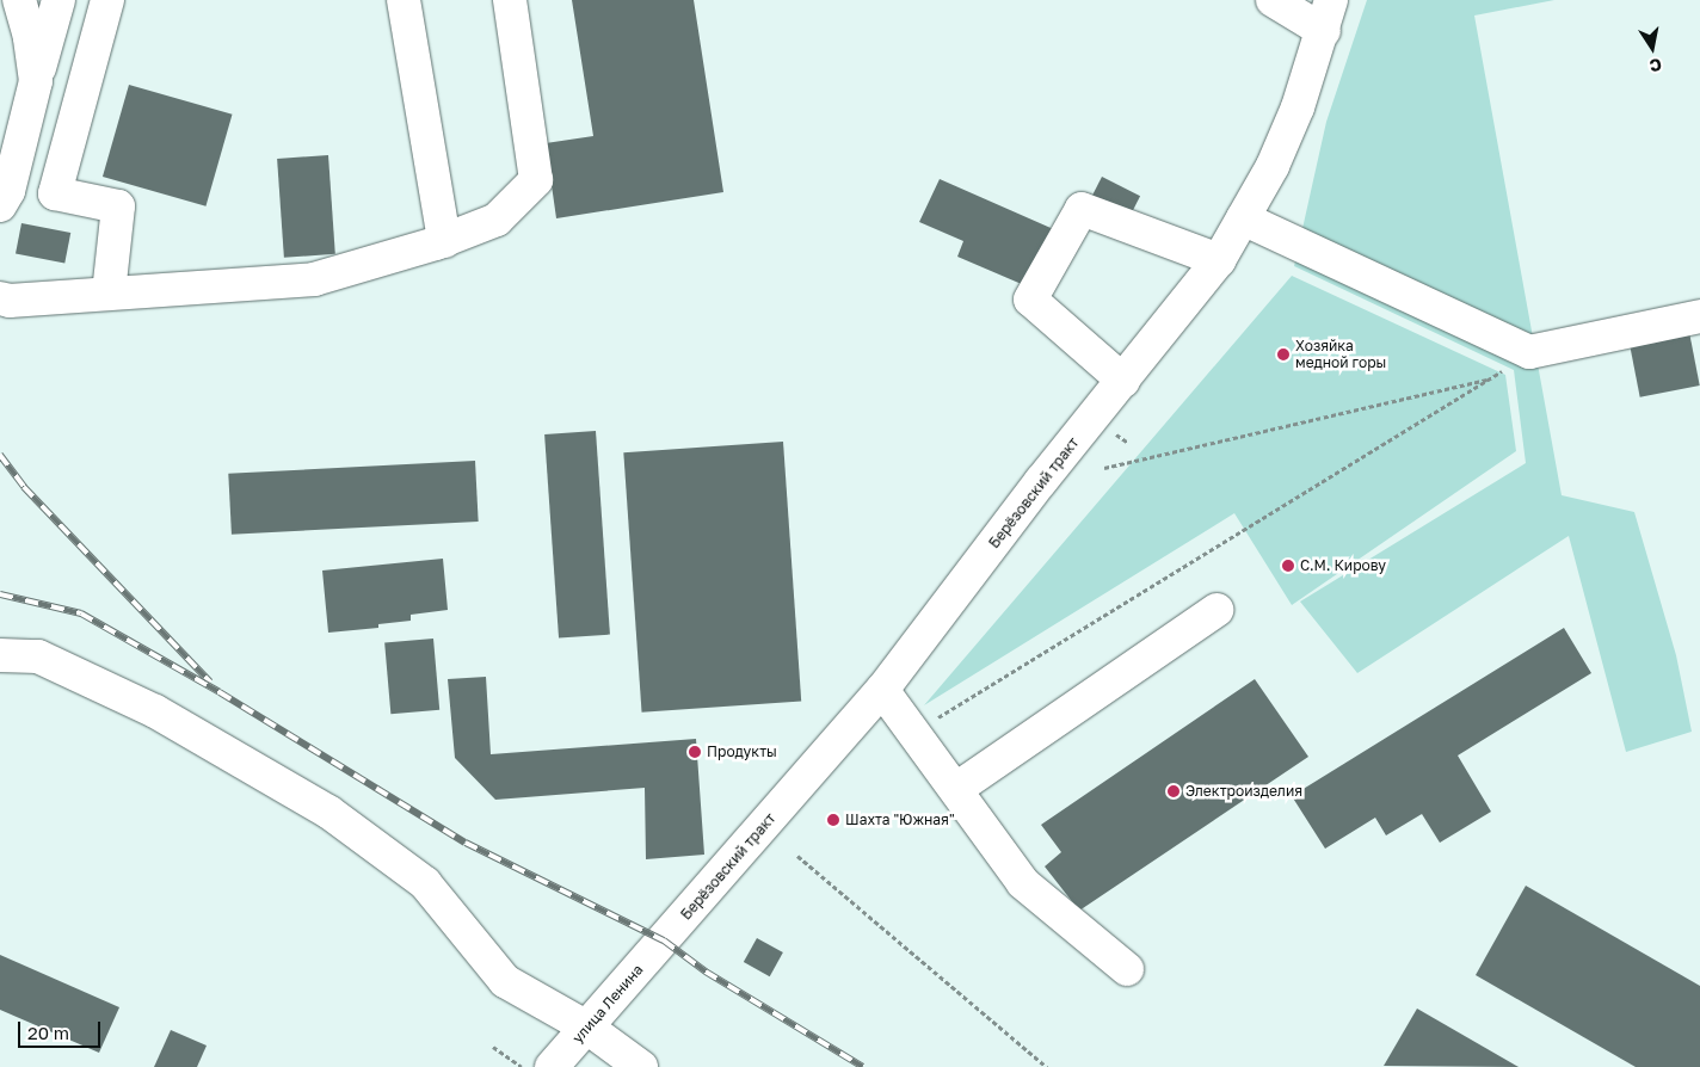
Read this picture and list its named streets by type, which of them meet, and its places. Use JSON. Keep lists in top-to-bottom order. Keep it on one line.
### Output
{"streets":{"main road":["Берёзовский тракт","улица Ленина"]},"crossings":[["Берёзовский тракт","улица Ленина"]],"places":["Хозяйка медной горы","С.М. Кирову","Продукты","Электроизделия","Шахта \"Южная\""],"scale_bar":"20 m","north":"bottom"}
